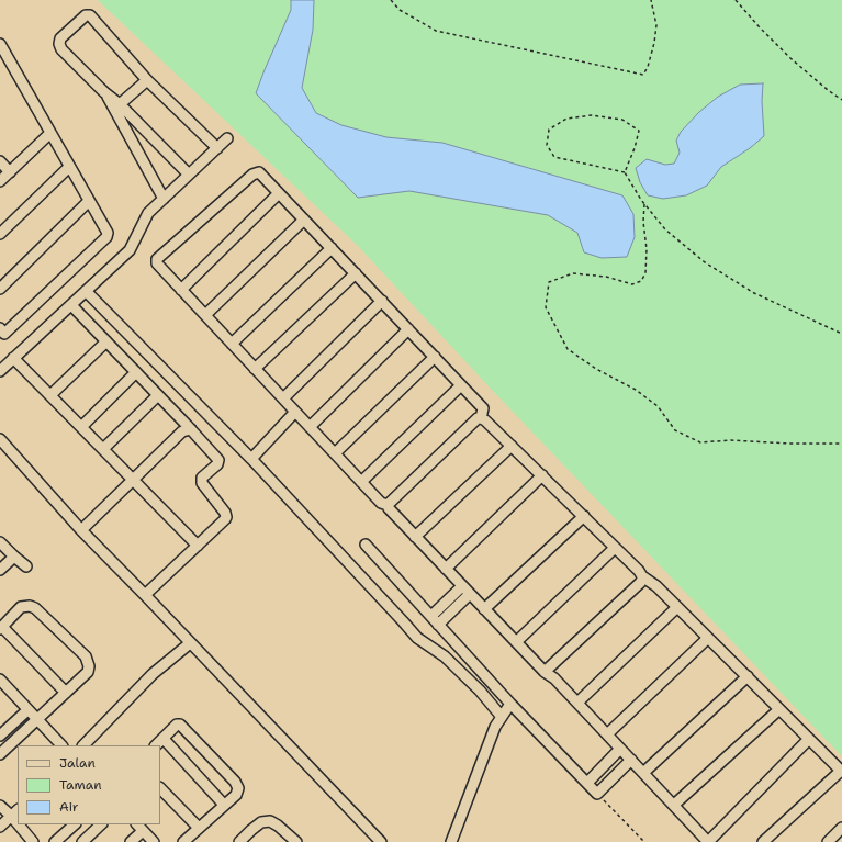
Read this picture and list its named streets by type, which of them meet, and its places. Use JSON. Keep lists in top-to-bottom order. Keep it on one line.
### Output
{"legend":["Jalan","Taman","Air"]}
